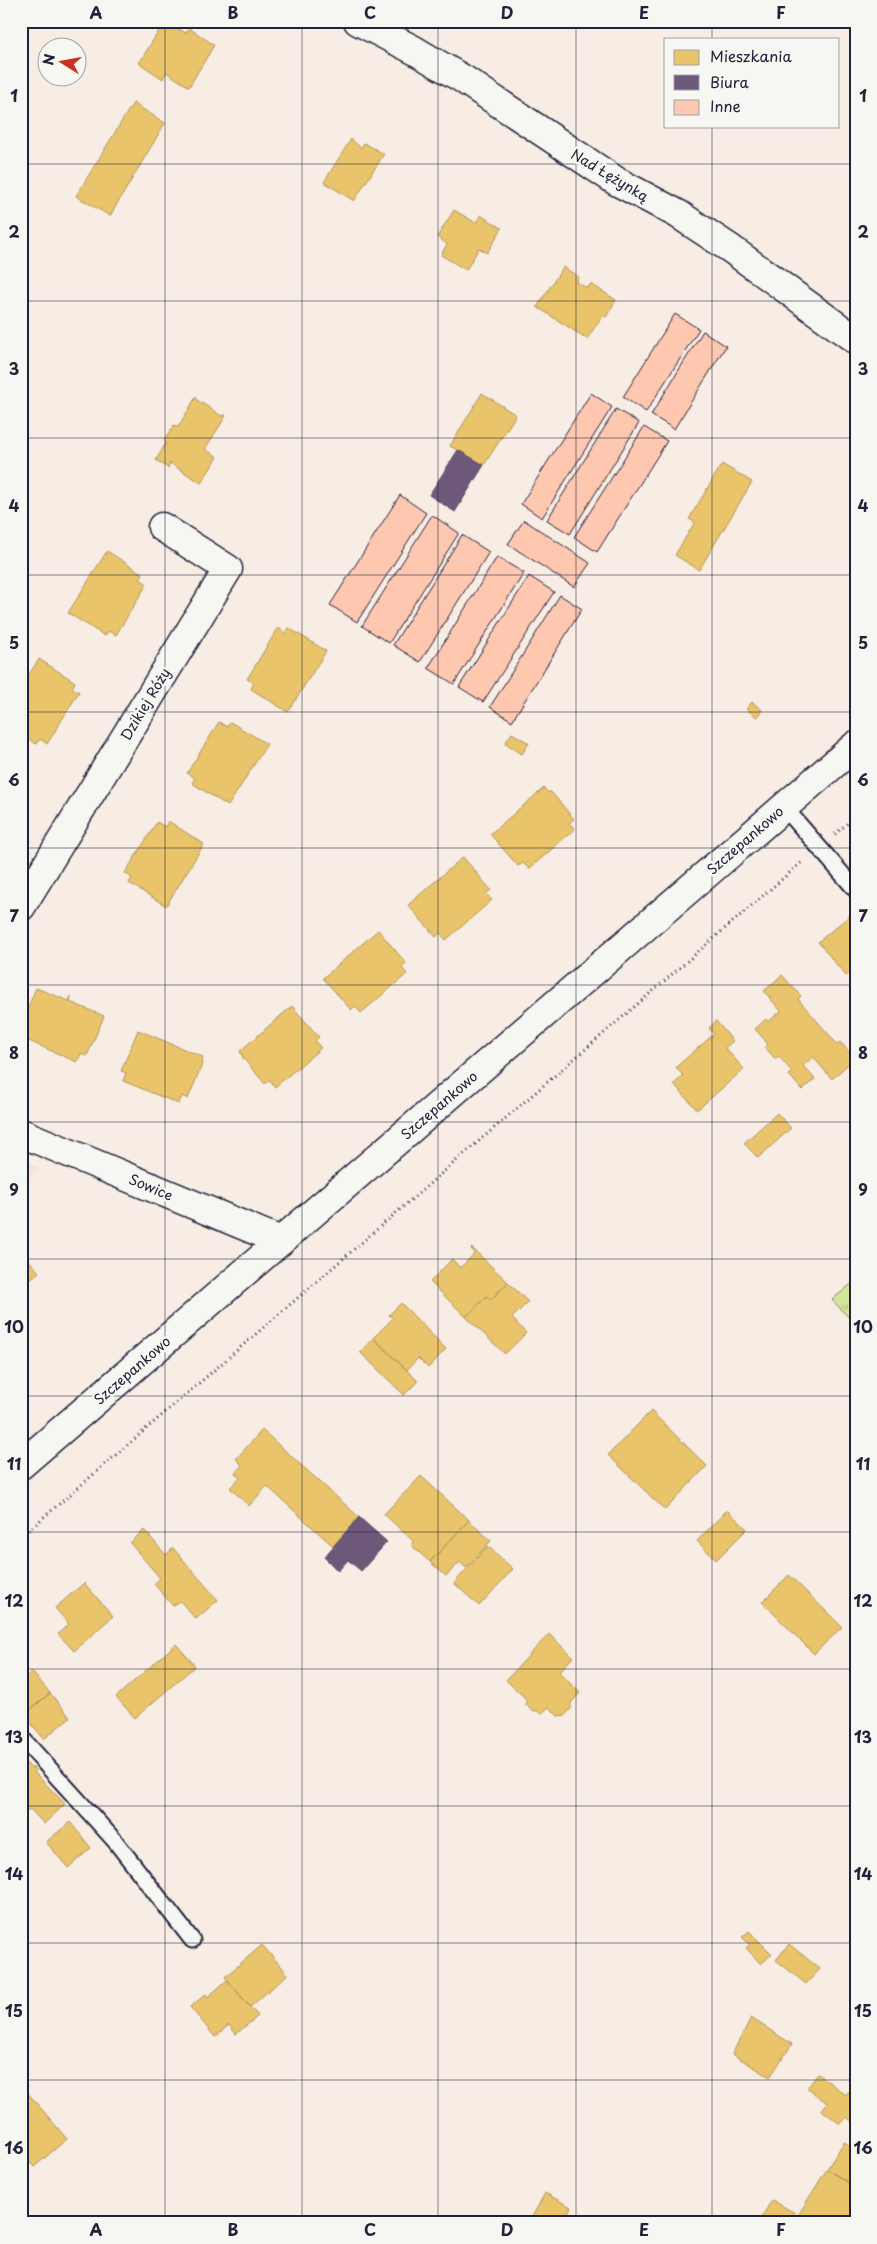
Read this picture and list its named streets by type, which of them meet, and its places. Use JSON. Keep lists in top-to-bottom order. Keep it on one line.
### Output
{"streets":{"street":["Nad Łężynką","Dzikiej Róży","Szczepankowo","Sowice"]},"crossings":[["Szczepankowo","Sowice"]],"legend":["Mieszkania","Biura","Inne"],"north":"left","grid":{"columns":["A","B","C","D","E","F"],"rows":["1","2","3","4","5","6","7","8","9","10","11","12","13","14","15","16"]}}
